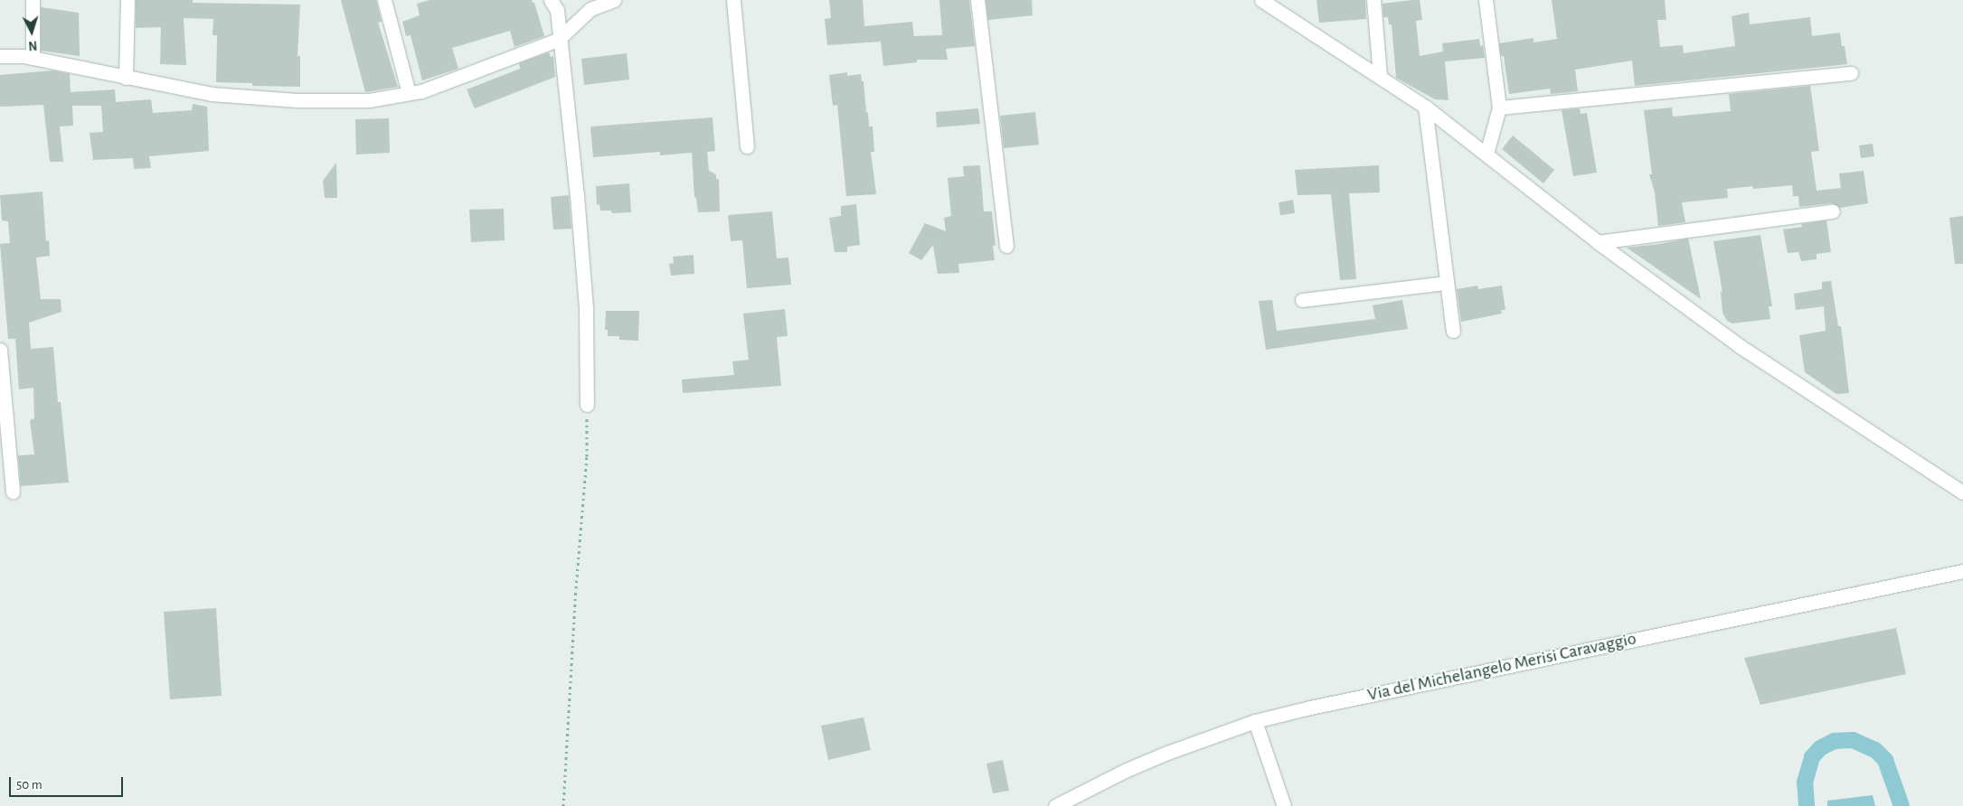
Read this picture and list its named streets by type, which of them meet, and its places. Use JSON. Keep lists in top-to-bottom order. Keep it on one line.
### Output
{"streets":{"street":["Via del Michelangelo Merisi Caravaggio"]},"scale_bar":"50 m","north":"bottom"}
